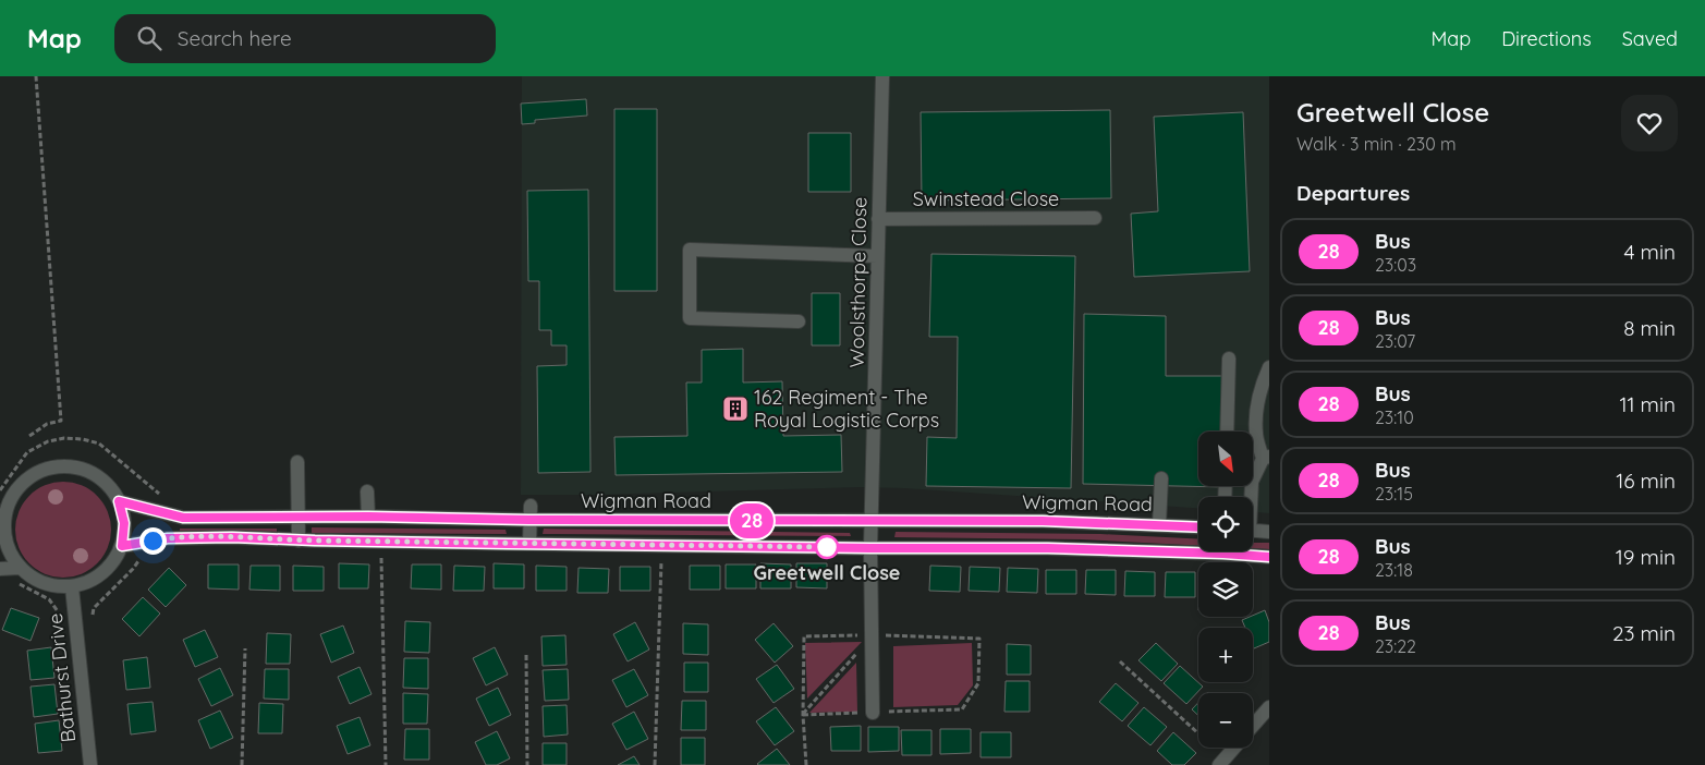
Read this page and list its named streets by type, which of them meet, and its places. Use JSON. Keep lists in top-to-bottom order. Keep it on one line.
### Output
{"streets":{"street":["Swinstead Close","Woolsthorpe Close","Wigman Road","Bathurst Drive"]},"crossings":[["Swinstead Close","Woolsthorpe Close"],["Woolsthorpe Close","Wigman Road"],["Wigman Road","Bathurst Drive"]],"places":{"building":["162 Regiment - The Royal Logistic Corps"],"other":["Greetwell Close"]},"lines":["bus line 28"],"north":"bottom right","page":{"header":"Map","search":"Search here","nav":["Map","Directions","Saved"],"on_map":"28","heading":[["Greetwell Close","Walk · 3 min · 230 m"],"Departures"],"list":[{"mark":"28","name":"Bus","note":"23:03","value":"4 min"},{"mark":"28","name":"Bus","note":"23:07","value":"8 min"},{"mark":"28","name":"Bus","note":"23:10","value":"11 min"},{"mark":"28","name":"Bus","note":"23:15","value":"16 min"},{"mark":"28","name":"Bus","note":"23:18","value":"19 min"},{"mark":"28","name":"Bus","note":"23:22","value":"23 min"}],"map_buttons":["+","−"]}}
